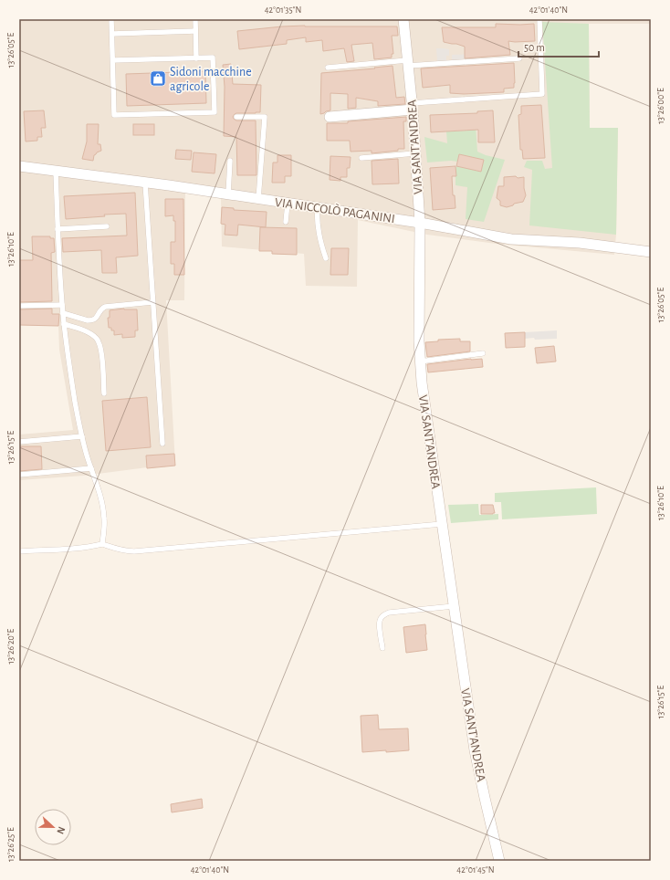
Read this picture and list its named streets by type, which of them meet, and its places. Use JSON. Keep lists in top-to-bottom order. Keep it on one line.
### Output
{"streets":{"street":["VIA SANT'ANDREA","VIA NICCOLÒ PAGANINI"]},"crossings":[["VIA SANT'ANDREA","VIA NICCOLÒ PAGANINI"]],"places":{"shop":["Sidoni macchine agricole"]},"scale_bar":"50 m","north":"right","coordinates":["42°01'35\"N","42°01'40\"N","13°26'05\"E","13°26'00\"E","13°26'10\"E","13°26'15\"E","13°26'20\"E","13°26'25\"E","42°01'45\"N"]}
